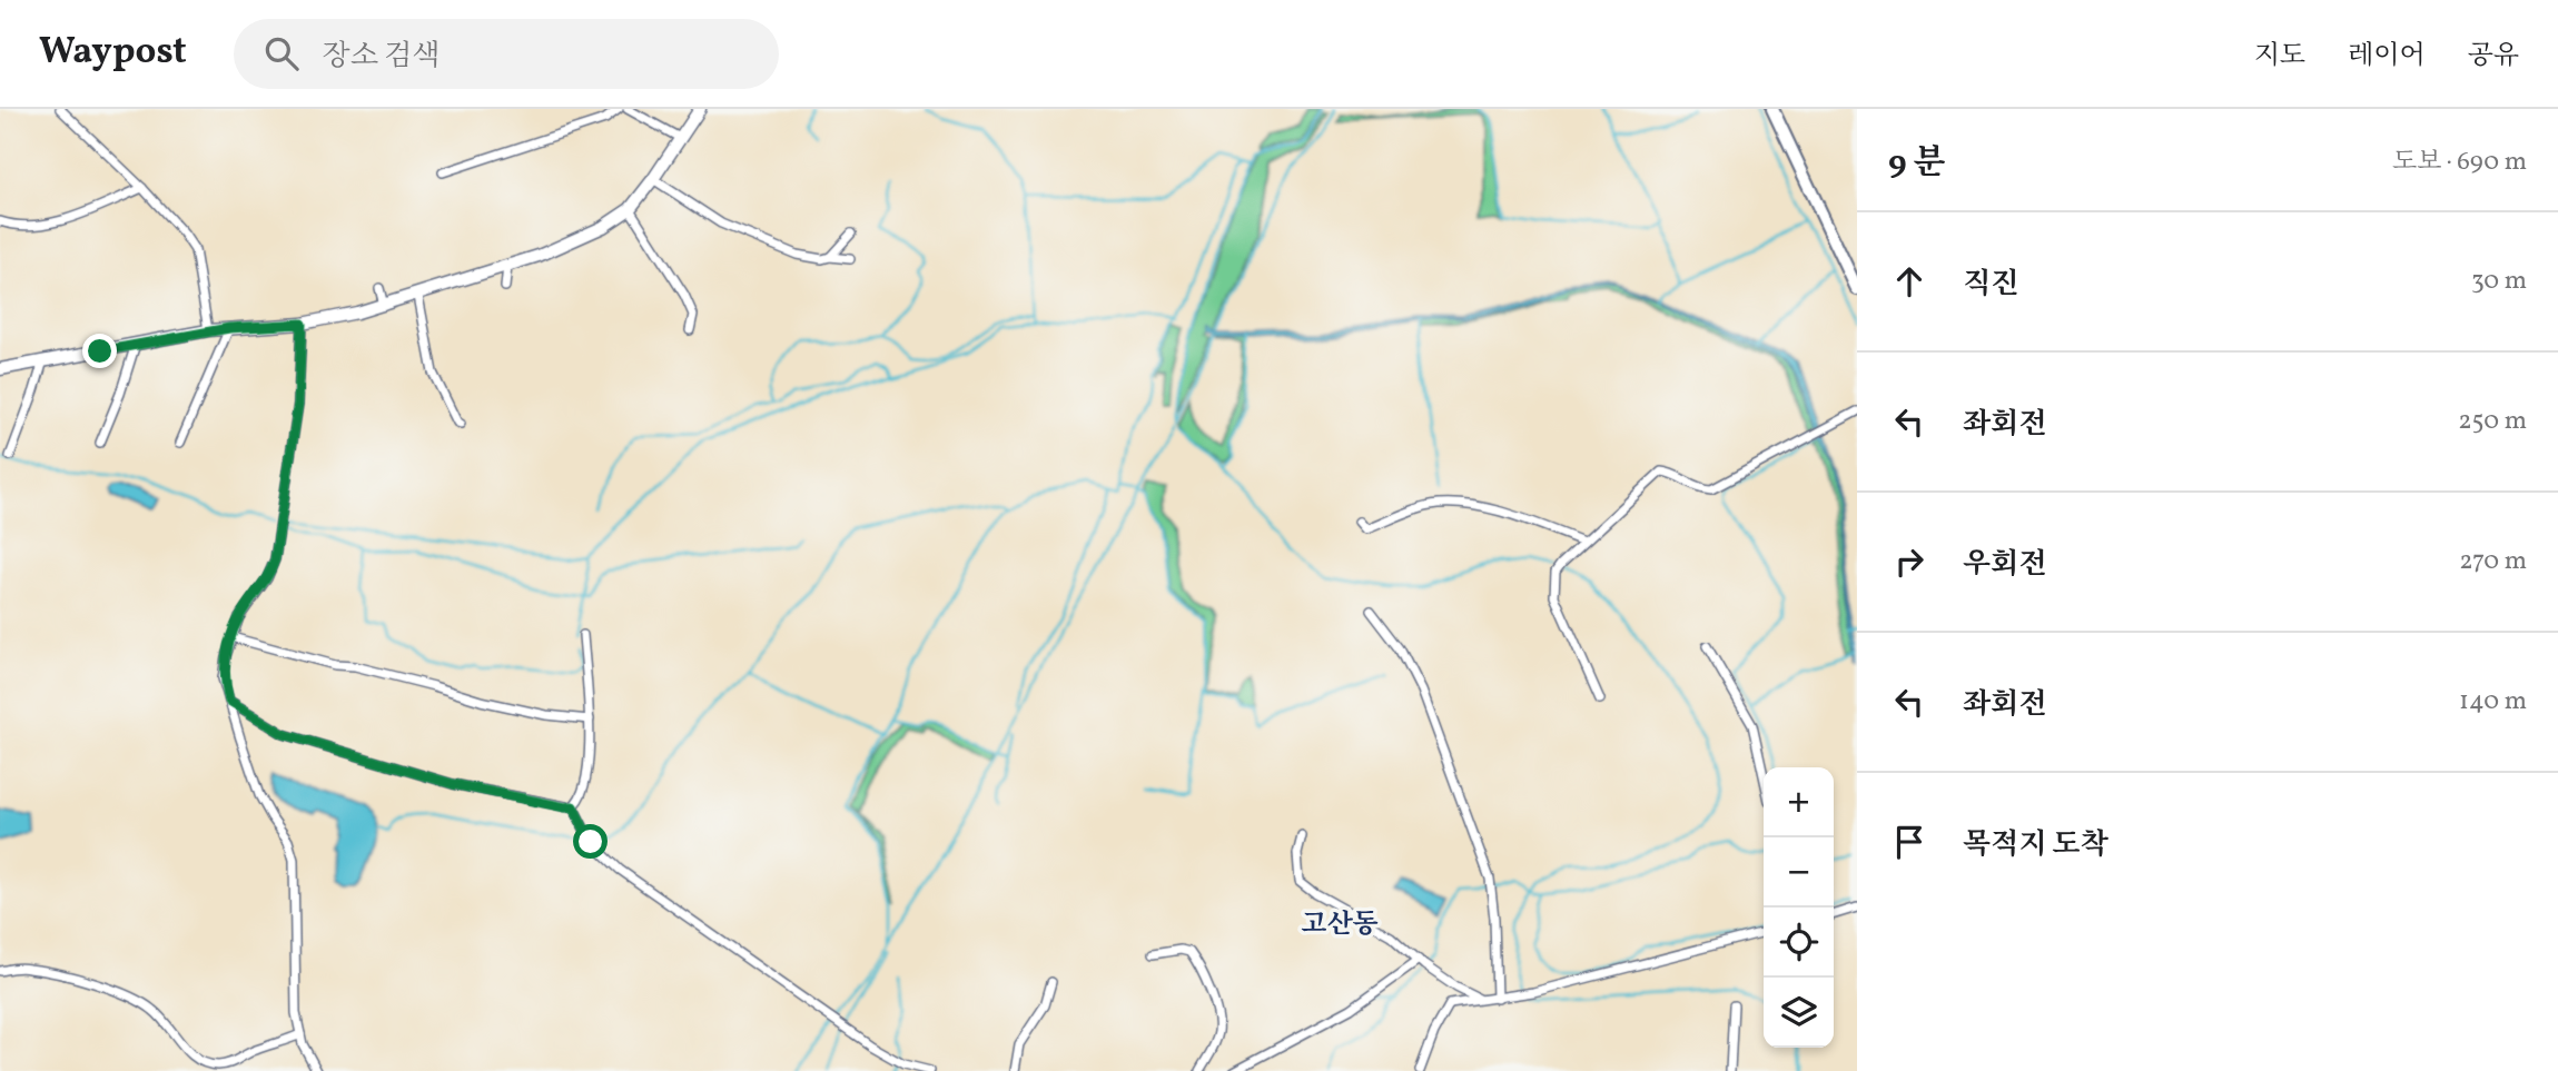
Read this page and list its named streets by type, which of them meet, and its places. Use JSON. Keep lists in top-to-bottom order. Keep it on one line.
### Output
{"districts":["고산동"],"page":{"header":"Waypost","search":"장소 검색","nav":["지도","레이어","공유"],"heading":["9 분","도보 · 690 m"],"list":[["직진","30 m"],["좌회전","250 m"],["우회전","270 m"],["좌회전","140 m"],"목적지 도착"],"map_buttons":["+","−"]}}
